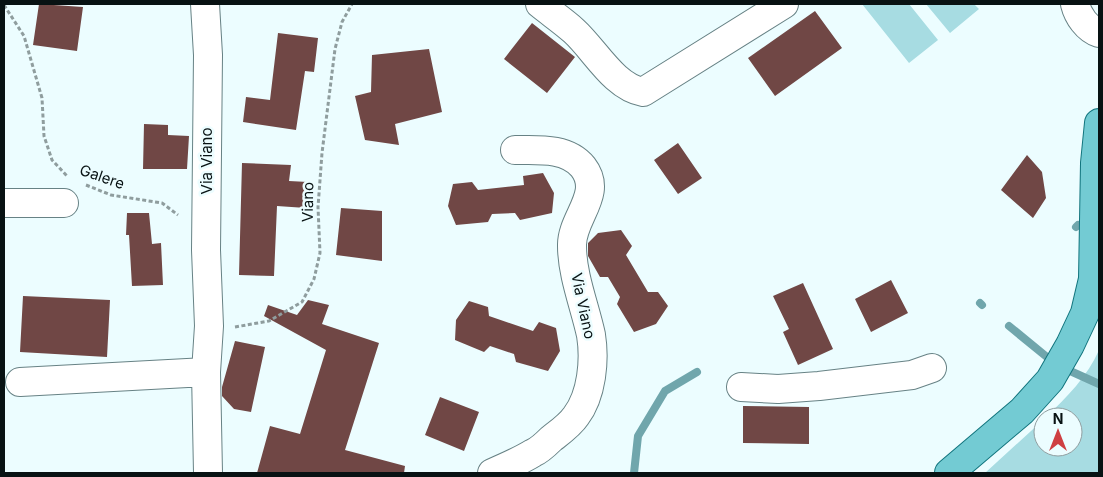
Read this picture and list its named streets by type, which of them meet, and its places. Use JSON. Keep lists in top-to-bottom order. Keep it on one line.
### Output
{"streets":{"street":["Via Viano"],"path":["Galere","Viano"]},"crossings":[["Via Viano","Galere"],["Via Viano","Viano"]],"north":"top"}
